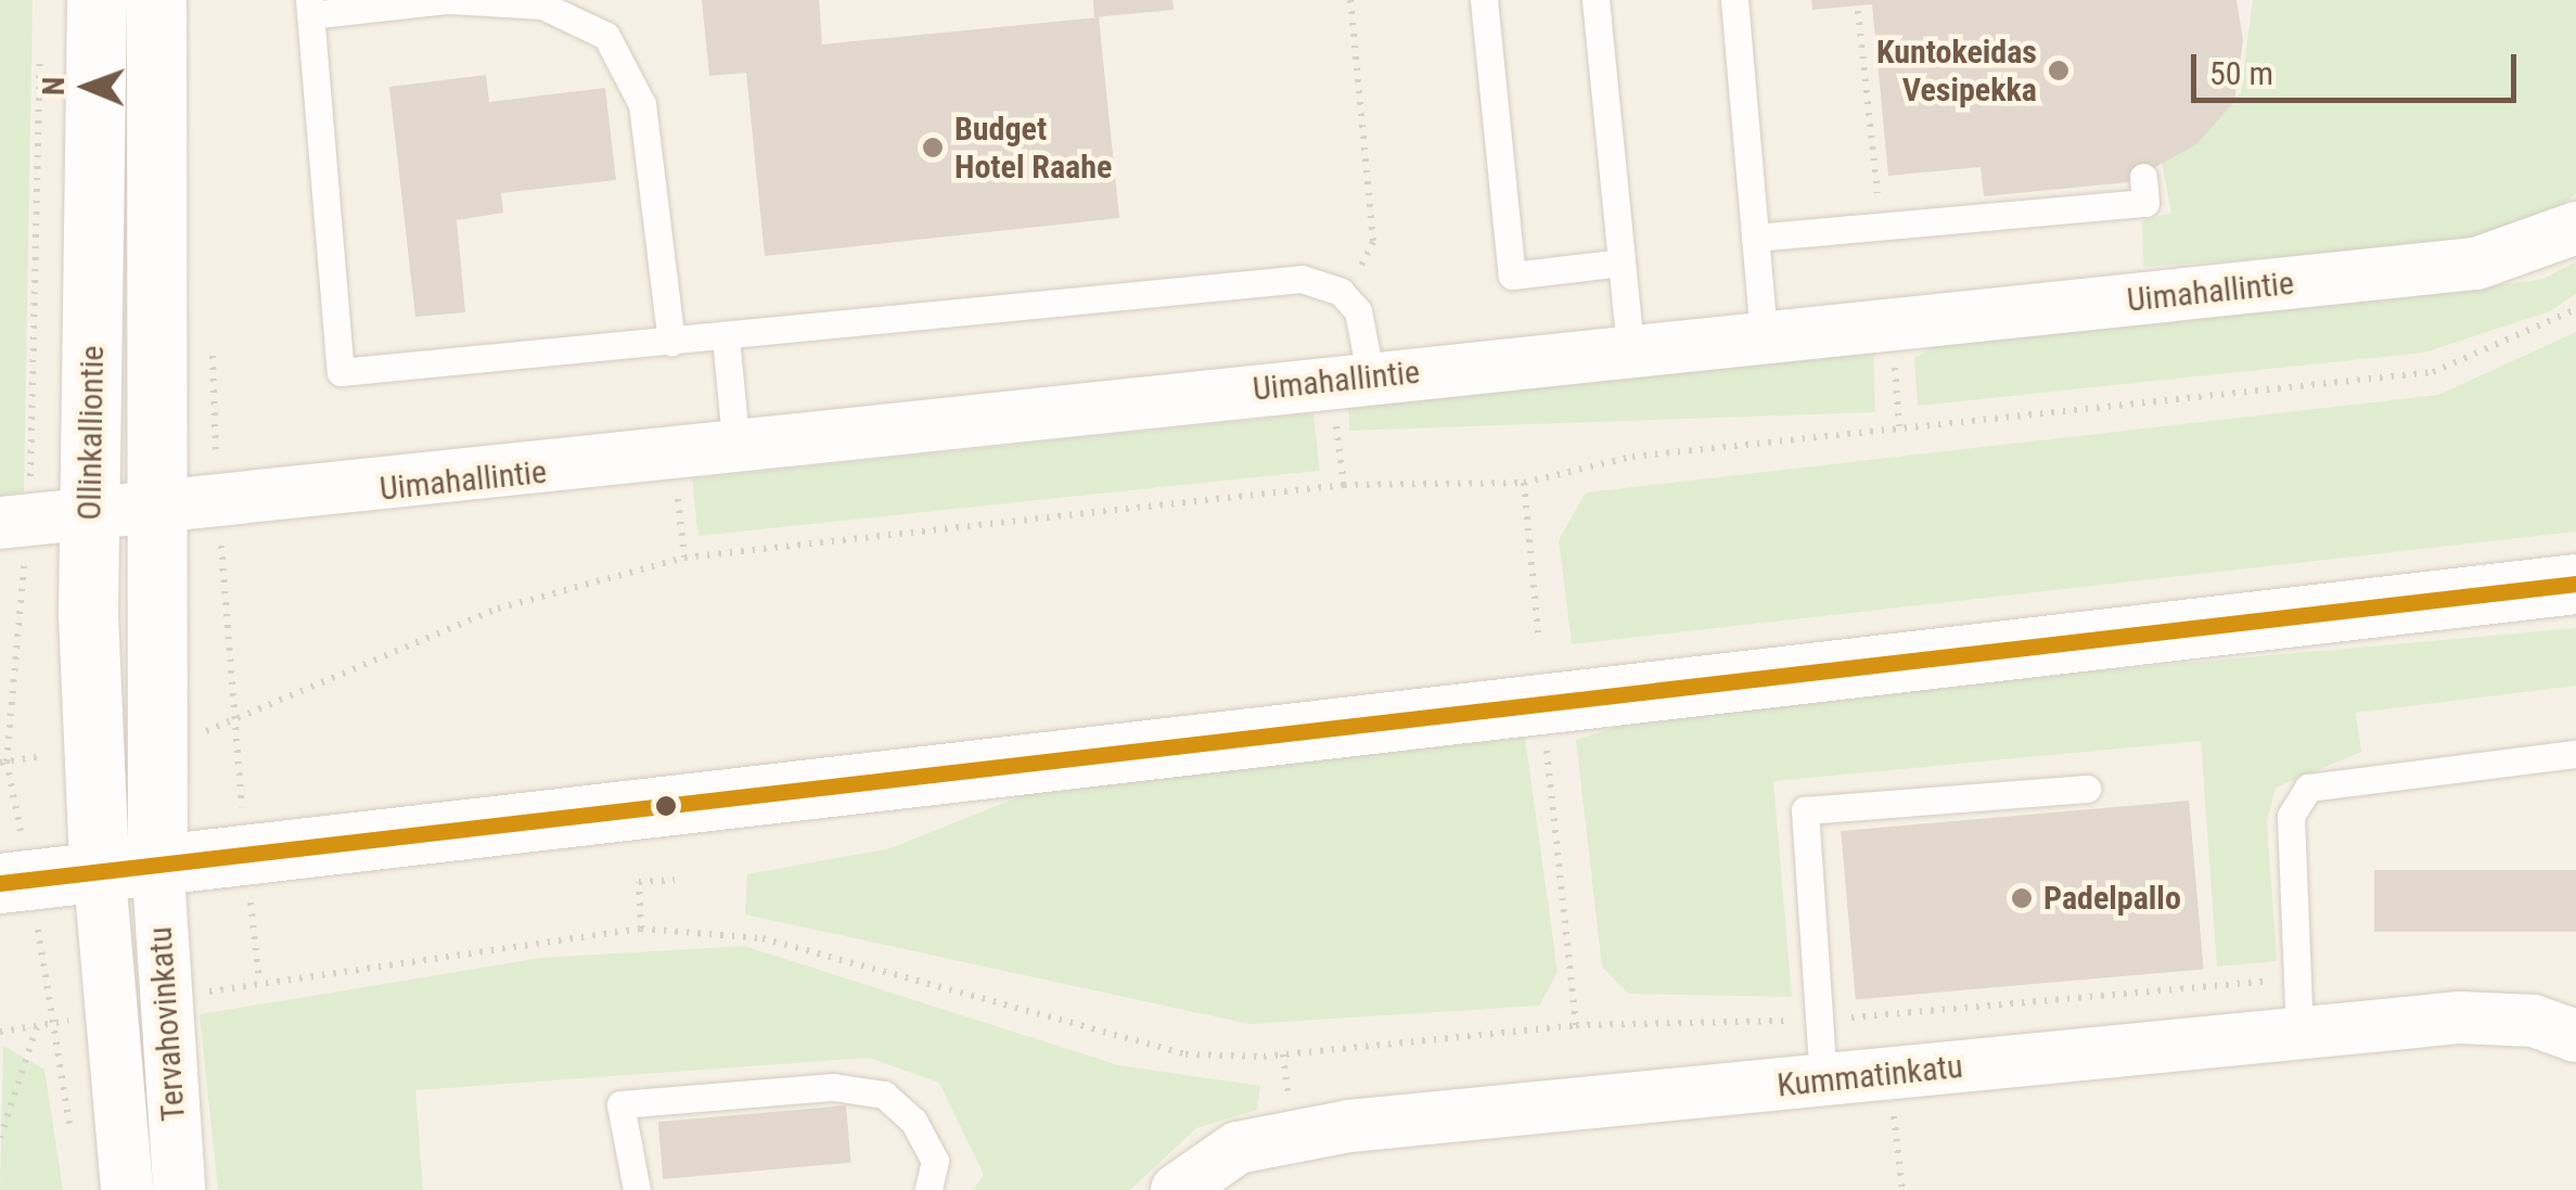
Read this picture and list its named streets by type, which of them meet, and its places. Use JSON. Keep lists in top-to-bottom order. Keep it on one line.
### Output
{"streets":{"main road":["Ollinkalliontie"],"street":["Uimahallintie","Tervahovinkatu","Kummatinkatu"]},"crossings":[["Uimahallintie","Ollinkalliontie"],["Ollinkalliontie","Tervahovinkatu"]],"places":["Kuntokeidas Vesipekka","Budget Hotel Raahe","Padelpallo"],"scale_bar":"50 m","north":"left"}
